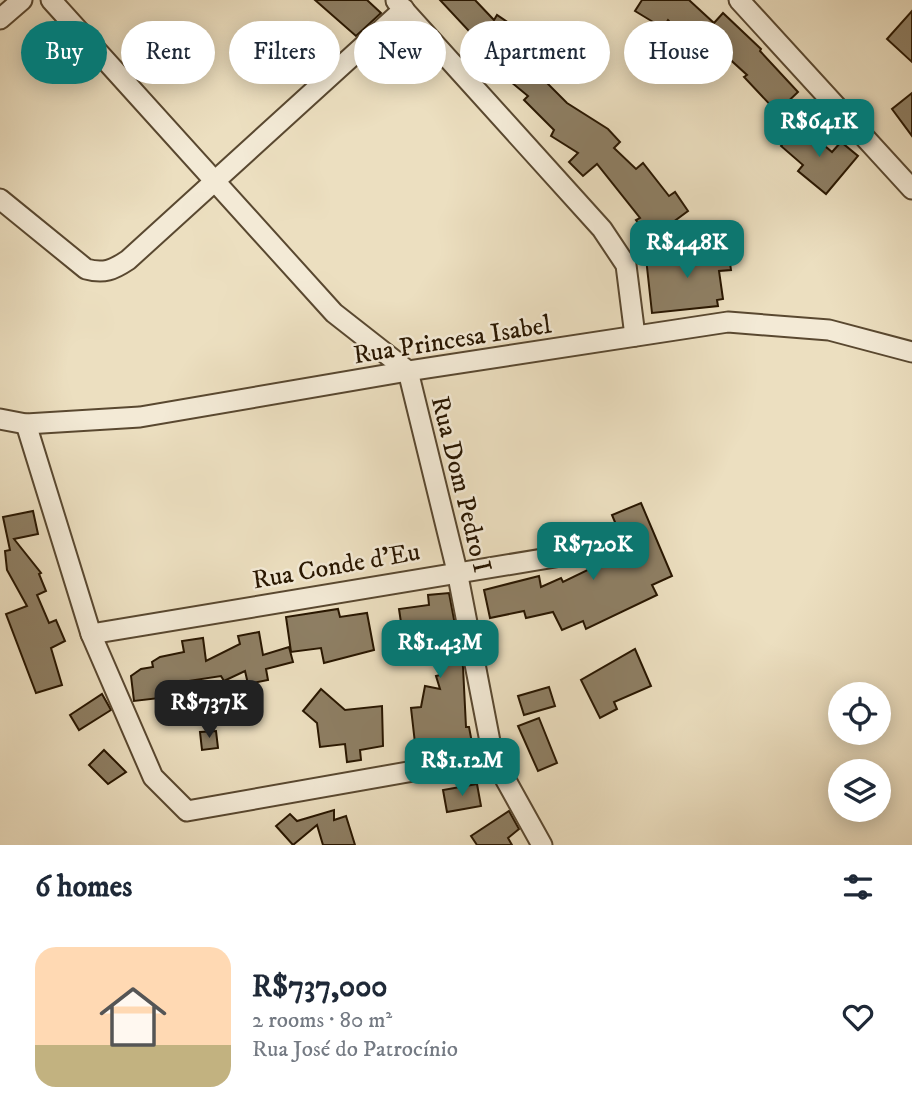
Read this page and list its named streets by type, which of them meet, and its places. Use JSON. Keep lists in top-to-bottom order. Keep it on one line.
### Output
{"streets":{"street":["Rua Princesa Isabel","Rua Dom Pedro I","Rua Conde d'Eu"]},"crossings":[["Rua Princesa Isabel","Rua Dom Pedro I"],["Rua Dom Pedro I","Rua Conde d'Eu"]],"page":{"chip":["Buy","Rent","Filters","New","Apartment","House"],"price":["R$641K","R$448K","R$720K","R$1.43M","R$737K","R$1.12M"],"heading":"6 homes","list":[{"name":"R$737,000","note":"2 rooms · 80 m² · Rua José do Patrocínio"}]}}
